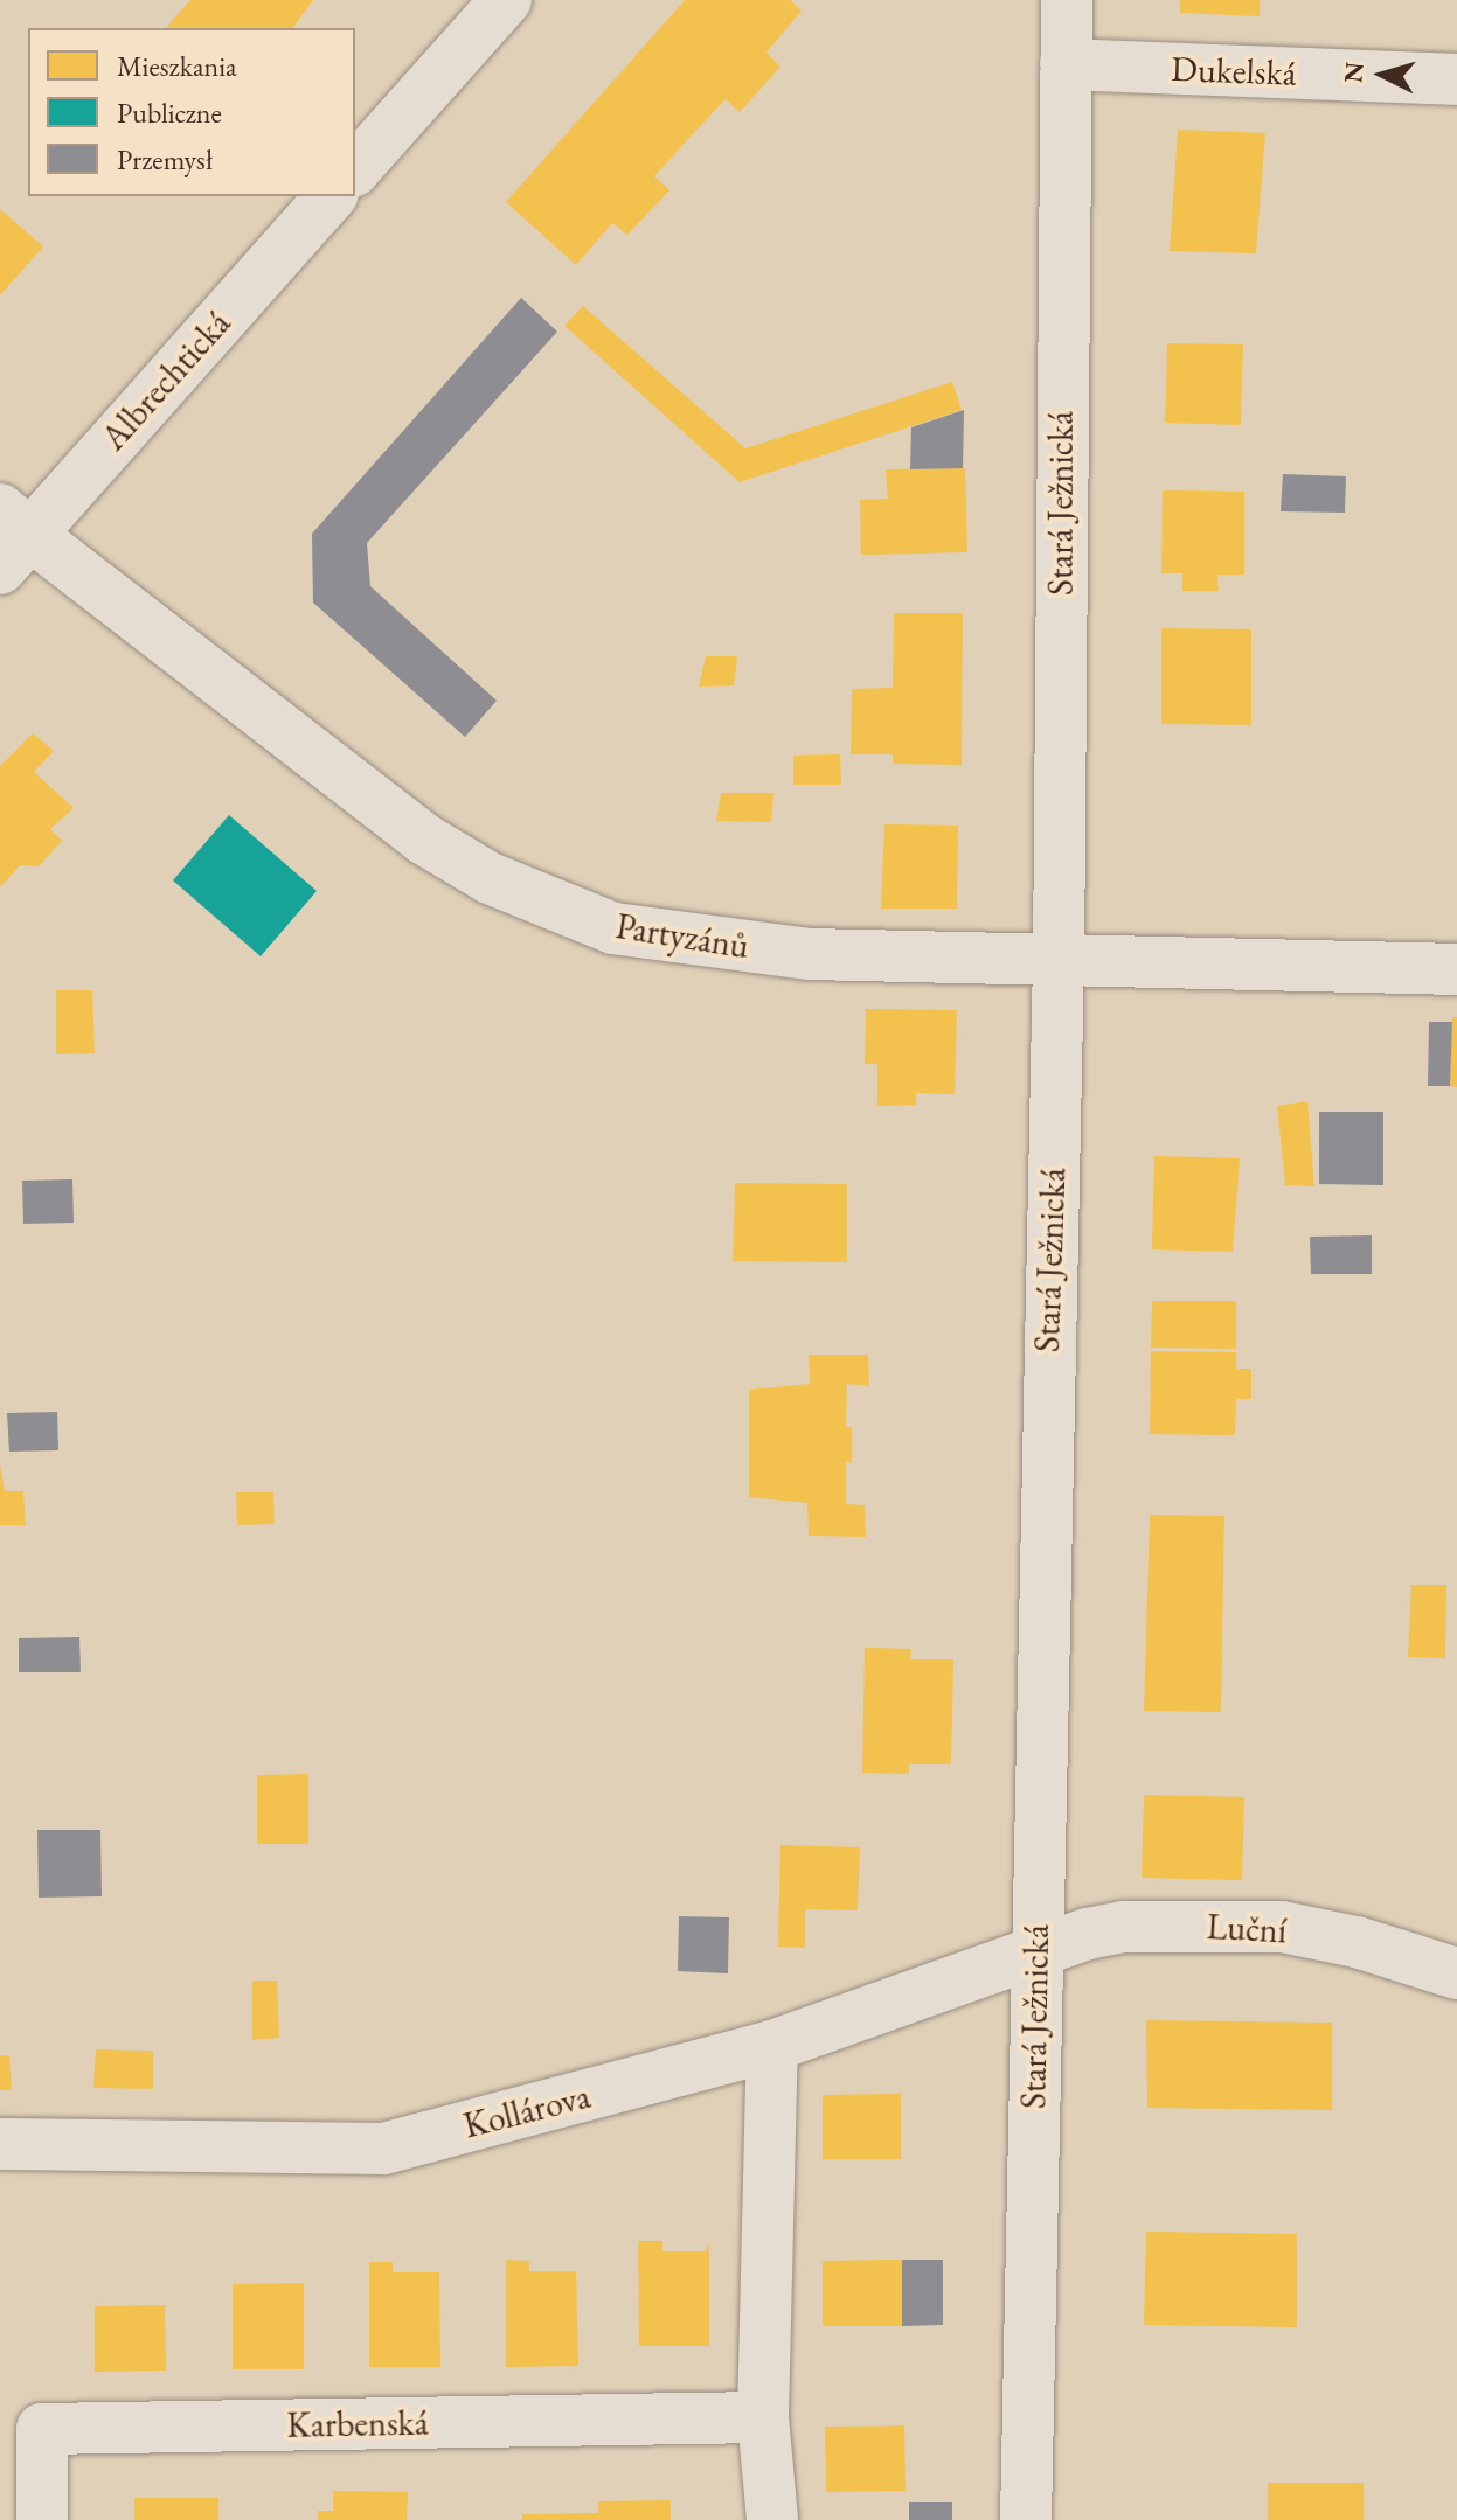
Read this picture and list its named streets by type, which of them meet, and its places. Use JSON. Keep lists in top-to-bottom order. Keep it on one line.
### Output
{"streets":{"street":["Dukelská","Albrechtická","Stará Ježnická","Partyzánů","Luční","Kollárova","Karbenská"]},"crossings":[["Dukelská","Stará Ježnická"],["Albrechtická","Partyzánů"],["Stará Ježnická","Partyzánů"],["Stará Ježnická","Luční"],["Stará Ježnická","Kollárova"],["Luční","Kollárova"]],"legend":["Mieszkania","Publiczne","Przemysł"],"north":"left"}
